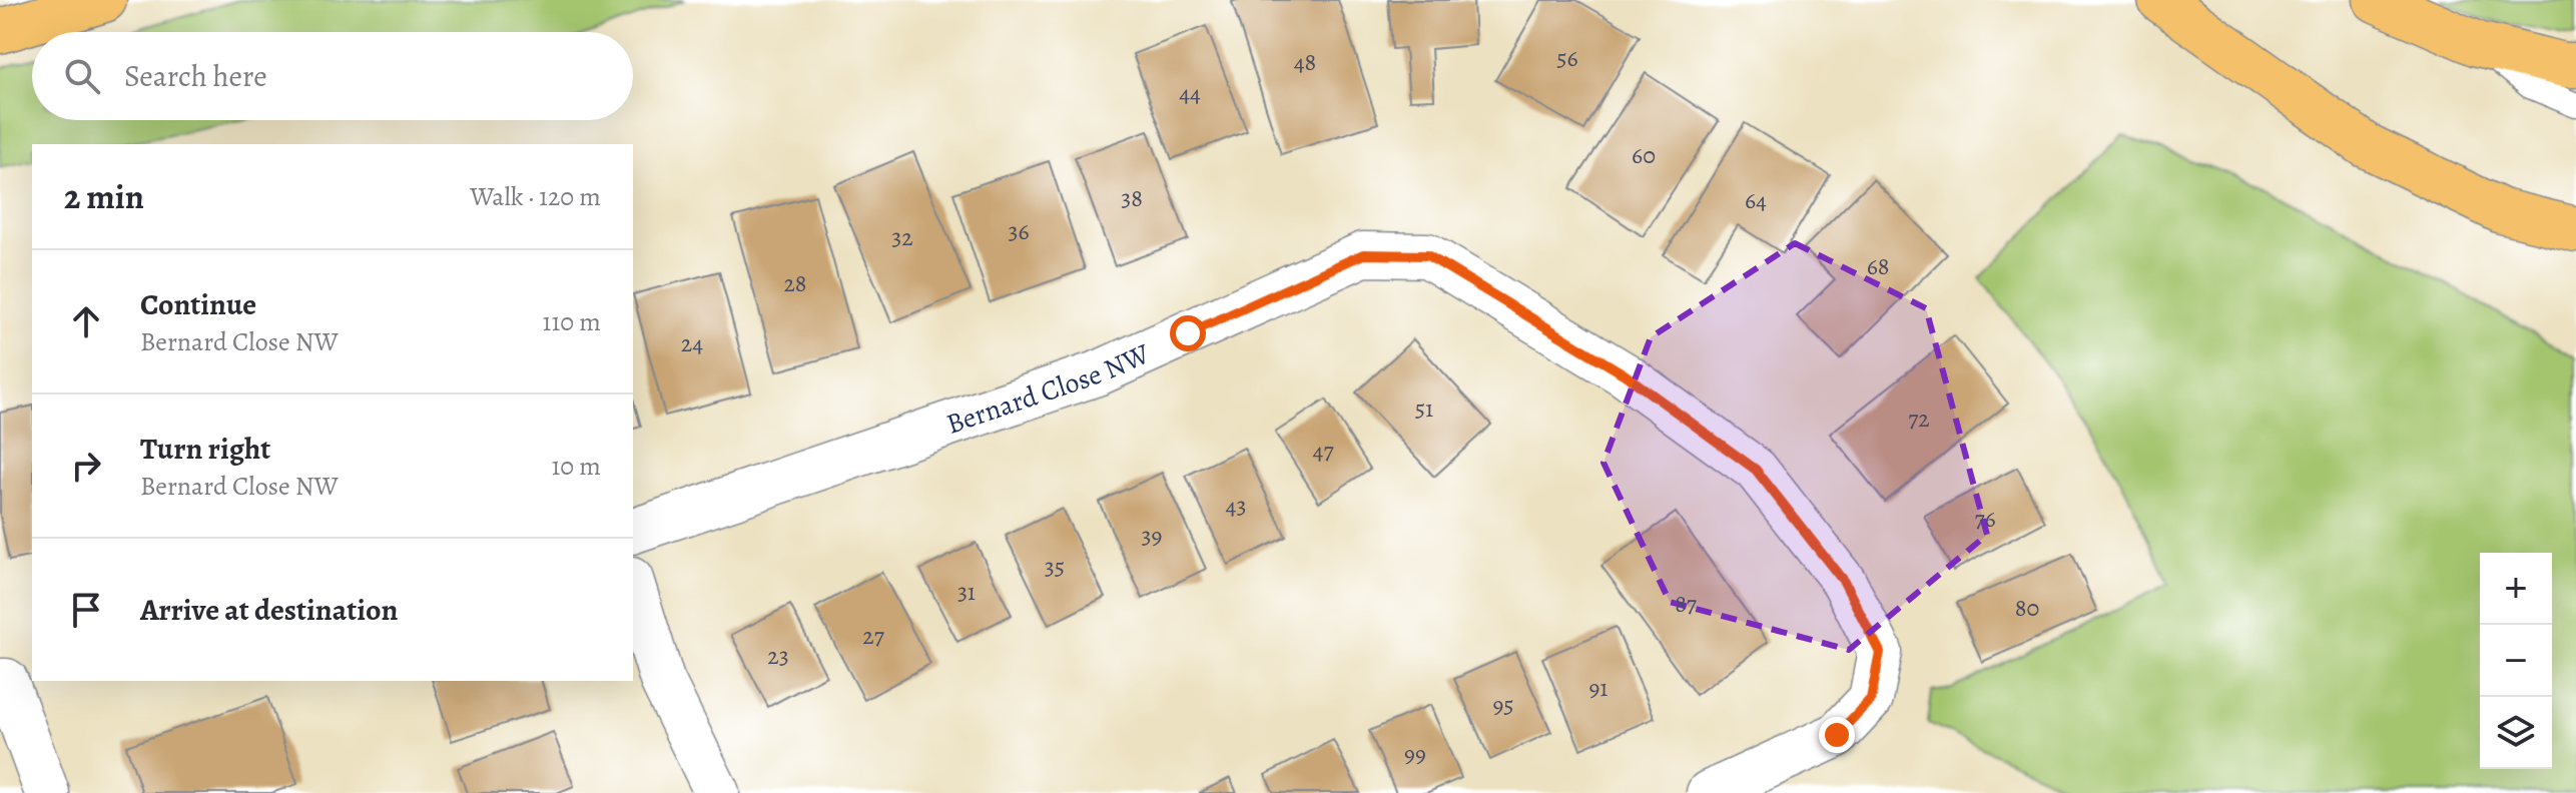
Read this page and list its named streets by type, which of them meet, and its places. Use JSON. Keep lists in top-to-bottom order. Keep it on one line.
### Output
{"streets":{"street":["Bernard Close NW"]},"house_numbers":["56","48","44","60","38","64","36","32","68","28","24","51","72","47","43","76","39","35","31","87","80","27","23","91","95","99"],"page":{"search":"Search here","heading":["2 min","Walk · 120 m"],"list":[["Continue","Bernard Close NW","110 m"],["Turn right","Bernard Close NW","10 m"],"Arrive at destination"],"map_buttons":["+","−"]}}
